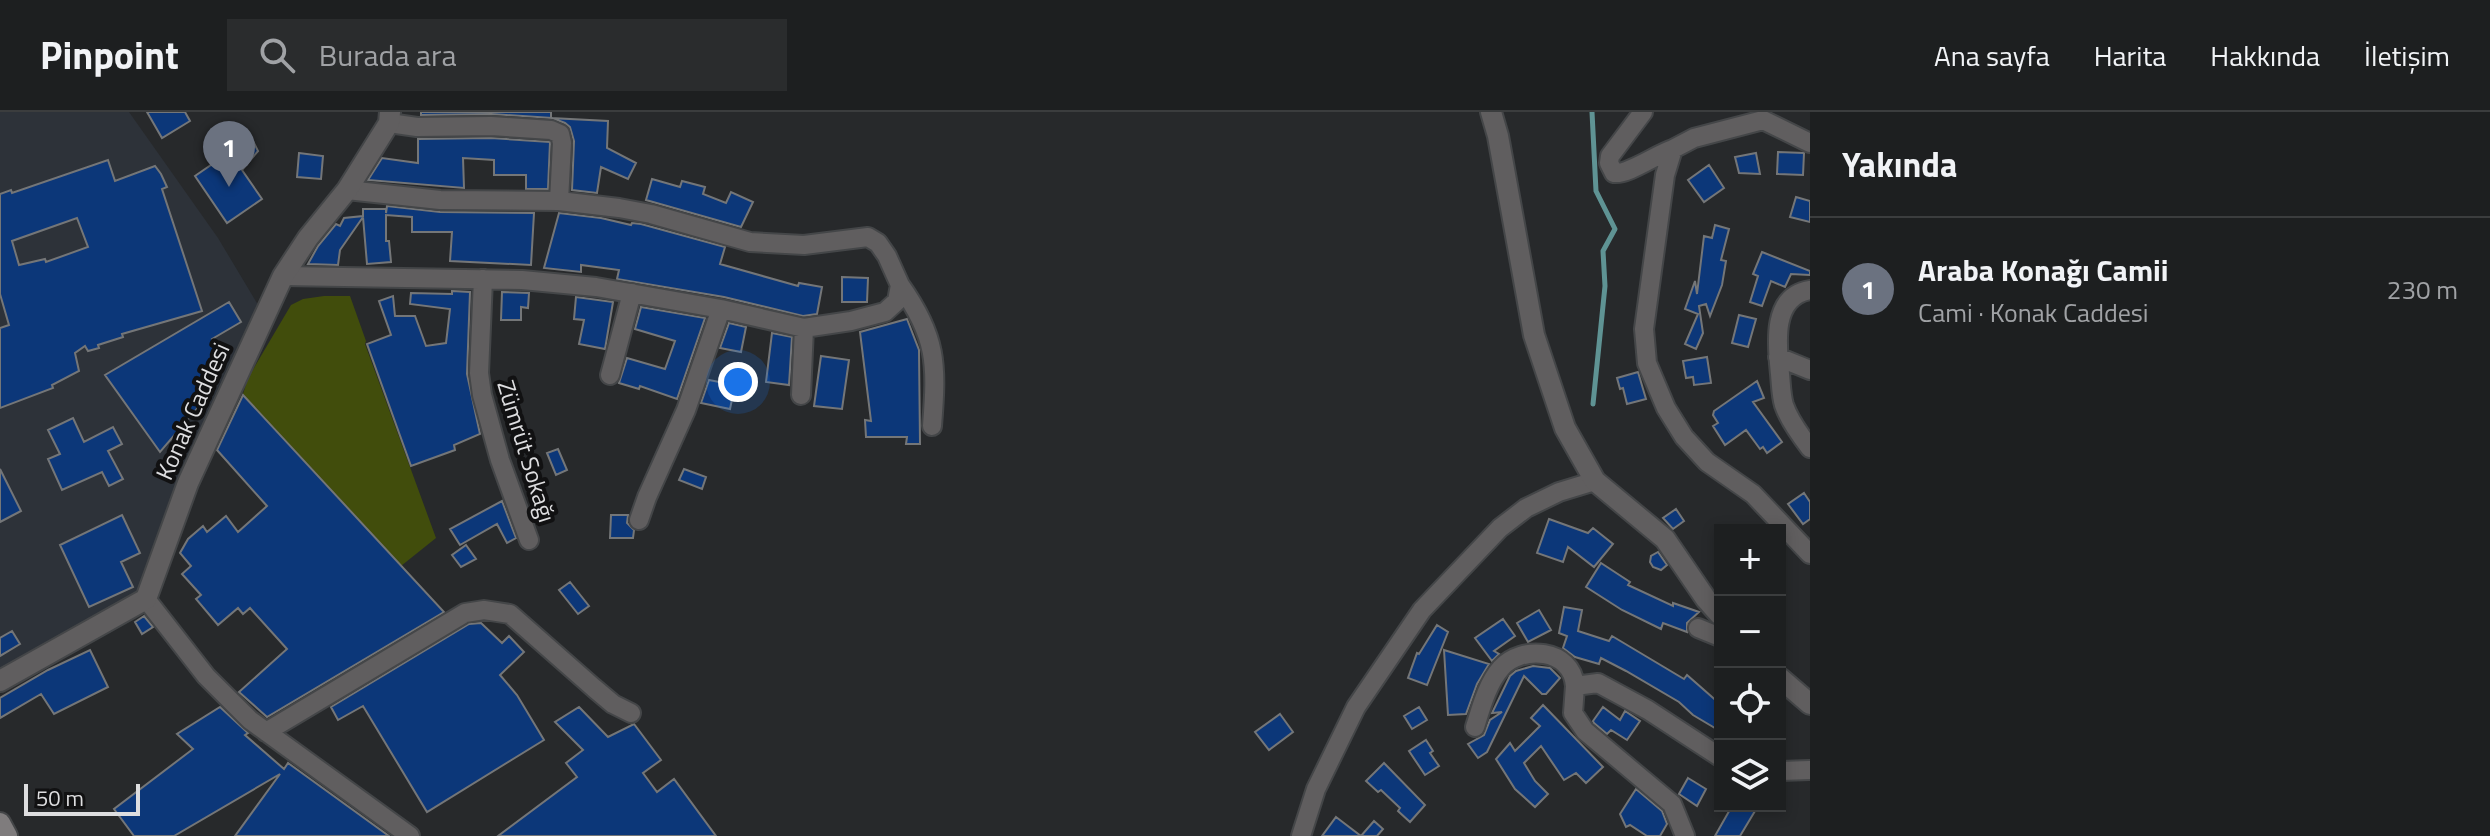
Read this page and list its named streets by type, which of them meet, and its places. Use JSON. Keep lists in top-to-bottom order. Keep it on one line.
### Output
{"streets":{"street":["Konak Caddesi","Zümrüt Sokağı"]},"scale_bar":"50 m","page":{"header":"Pinpoint","search":"Burada ara","nav":["Ana sayfa","Harita","Hakkında","İletişim"],"heading":"Yakında","pins":"1","list":[{"mark":"1","name":"Araba Konağı Camii","note":"Cami · Konak Caddesi","value":"230 m"}],"map_buttons":["+","−"],"scale":"50 m"}}
